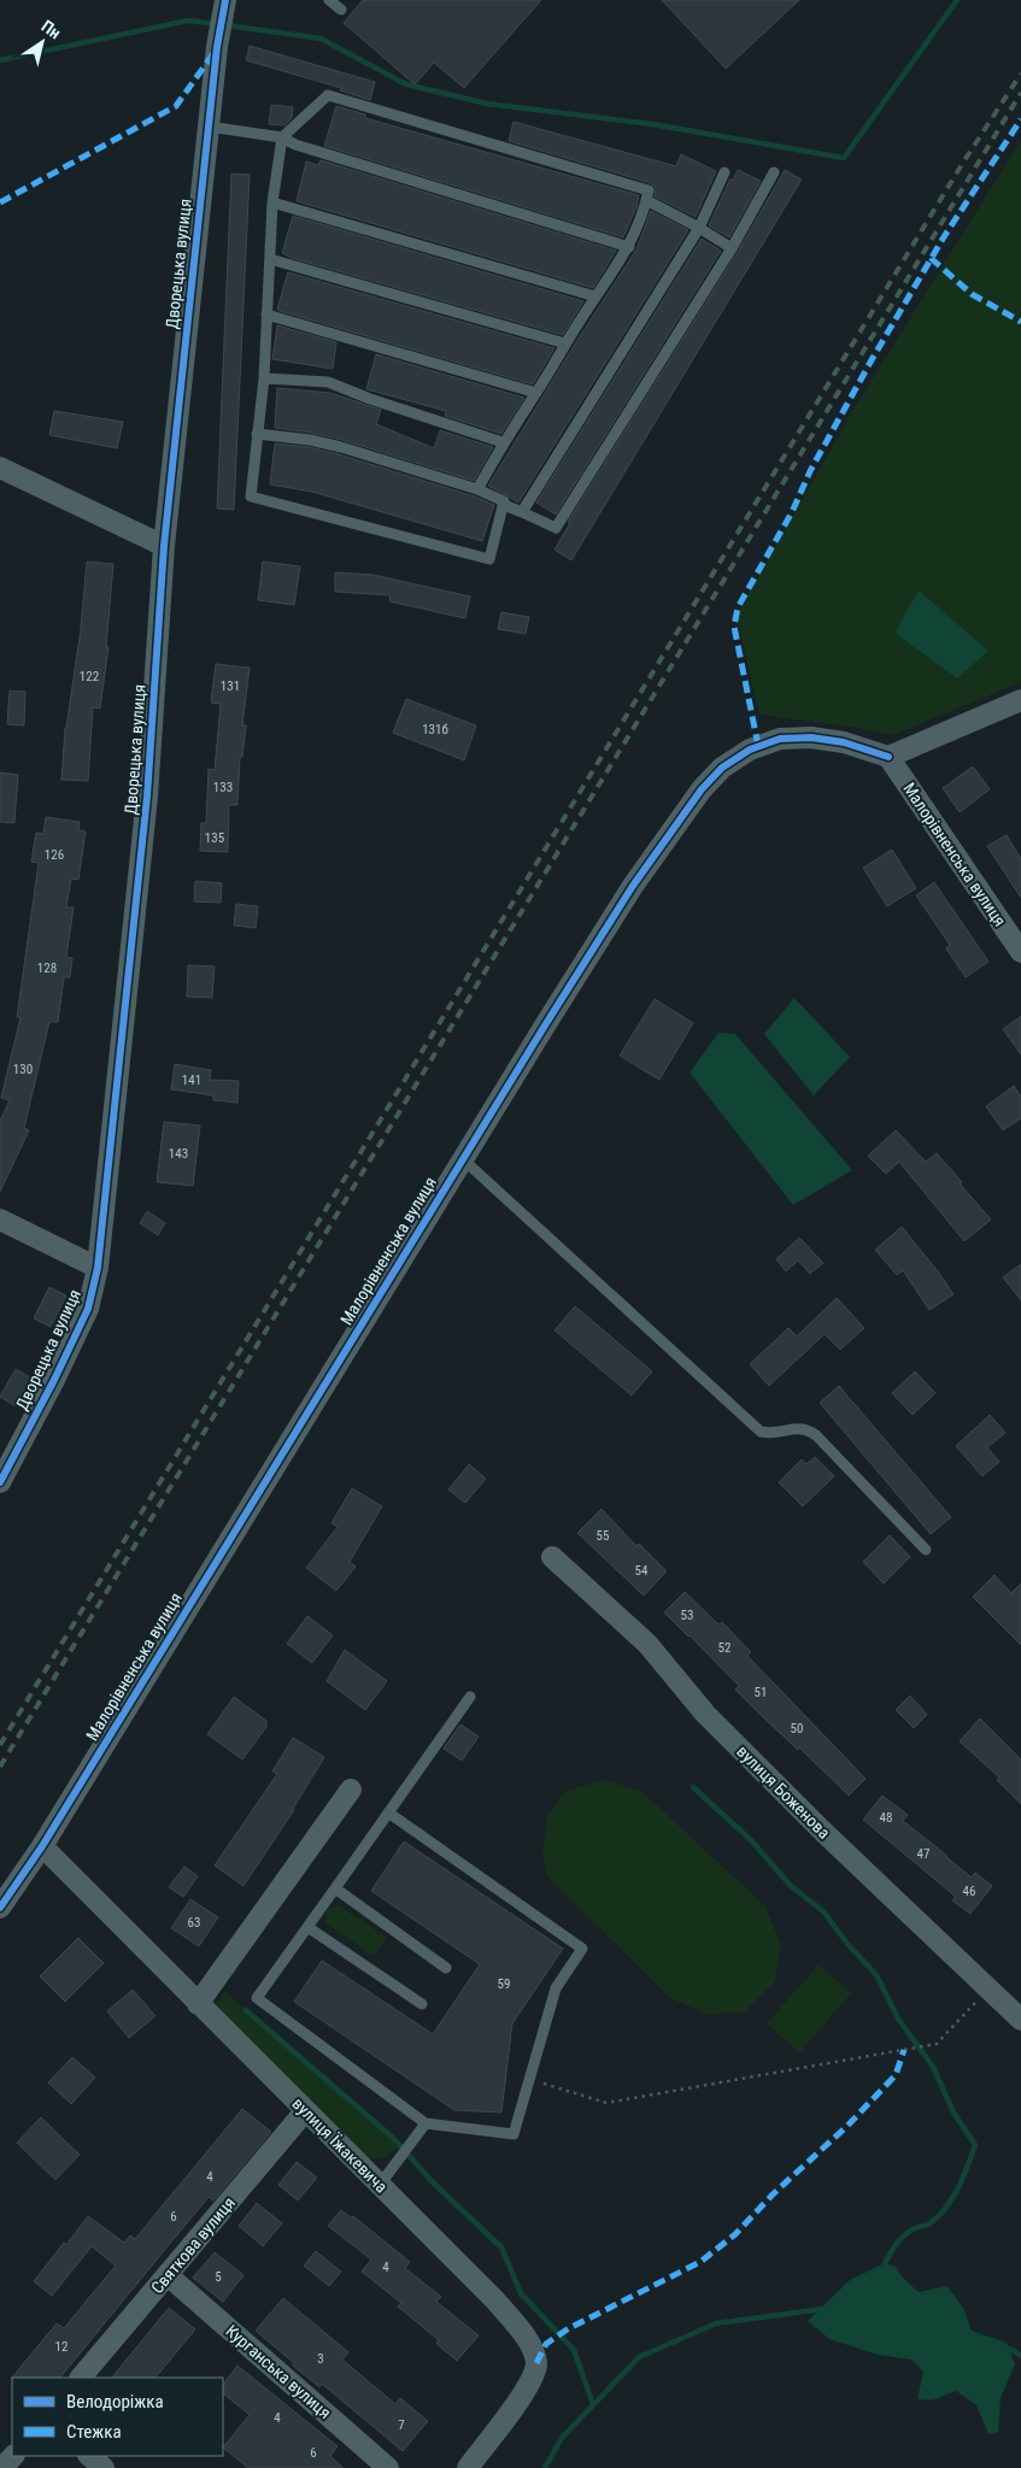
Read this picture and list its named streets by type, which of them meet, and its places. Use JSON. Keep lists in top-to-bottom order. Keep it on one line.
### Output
{"streets":{"street":["Дворецька вулиця","Малорівненська вулиця","вулиця Боженова","вулиця Їжакевича","Святкова вулиця","Курганська вулиця"]},"crossings":[["Малорівненська вулиця","вулиця Їжакевича"],["вулиця Їжакевича","Святкова вулиця"],["Святкова вулиця","Курганська вулиця"]],"house_numbers":["122","131","131б","133","135","126","128","130","141","143","55","54","53","52","51","50","48","47","46","63","59","4","6","4","5","12","3","4","7","6"],"legend":["Велодоріжка","Стежка"],"north":"top right"}
